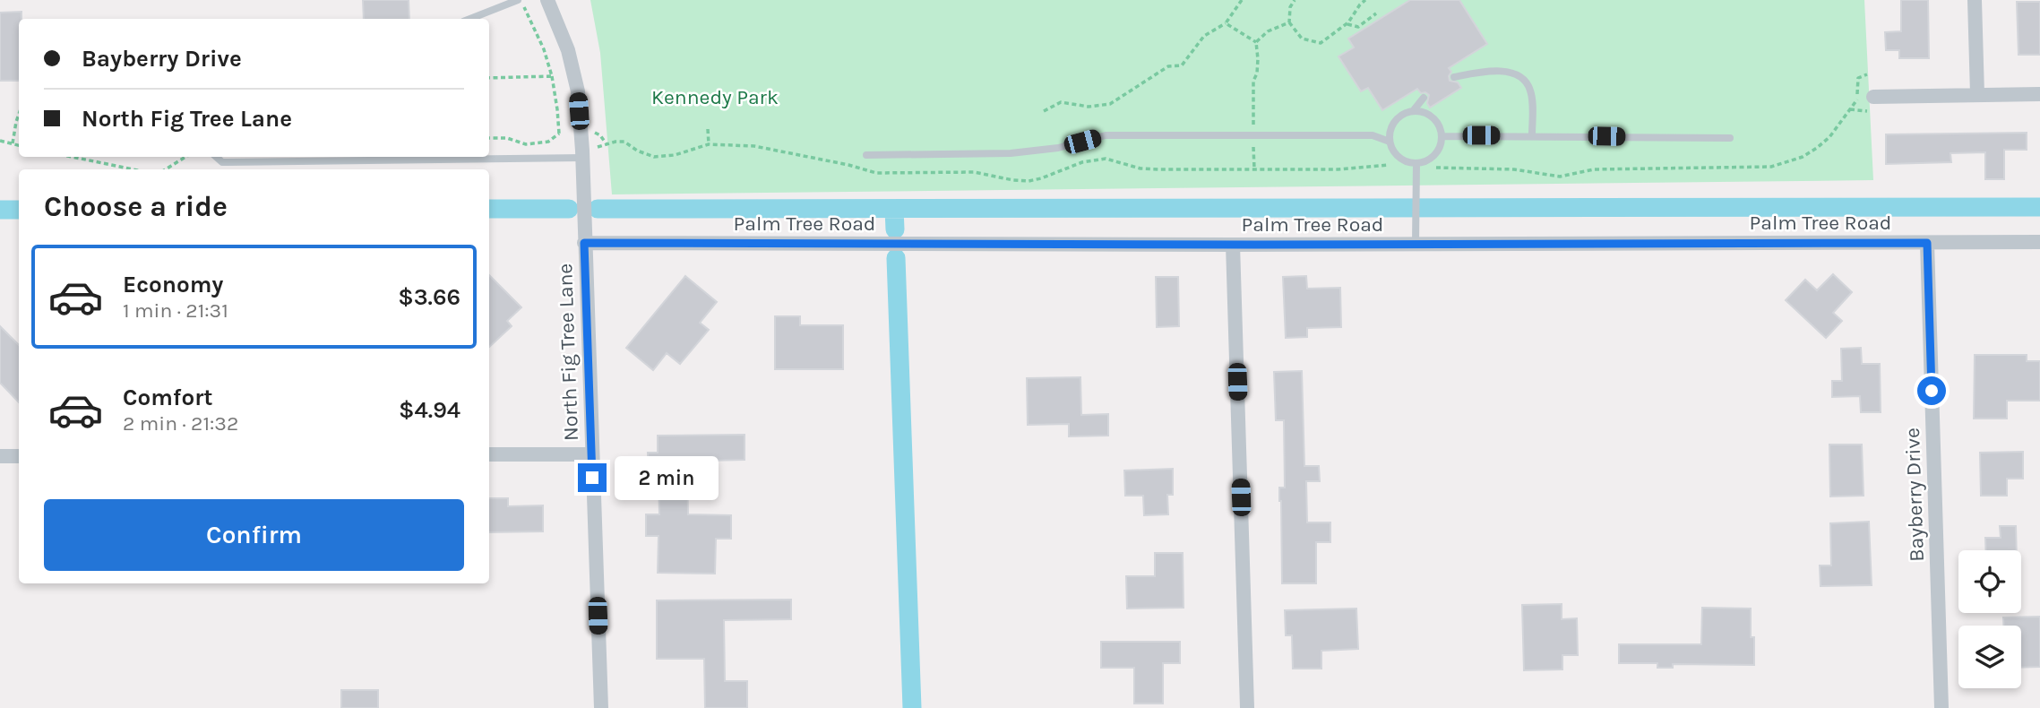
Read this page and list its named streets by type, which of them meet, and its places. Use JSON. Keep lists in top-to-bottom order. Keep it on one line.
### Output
{"streets":{"street":["Palm Tree Road","North Fig Tree Lane","Bayberry Drive"]},"crossings":[["Palm Tree Road","North Fig Tree Lane"],["Palm Tree Road","Bayberry Drive"]],"parks":["Kennedy Park"],"page":{"banner":["Bayberry Drive","North Fig Tree Lane"],"heading":"Choose a ride","list":[{"name":"Economy","note":"1 min · 21:31","value":"$3.66"},{"name":"Comfort","note":"2 min · 21:32","value":"$4.94"}],"bubble":"2 min","buttons":"Confirm"}}
